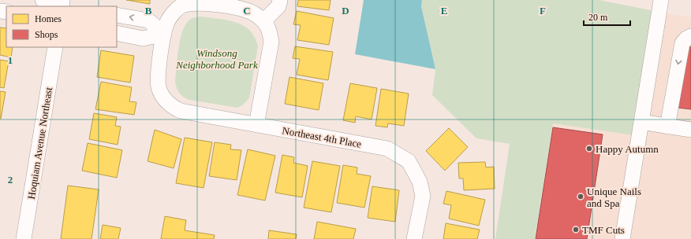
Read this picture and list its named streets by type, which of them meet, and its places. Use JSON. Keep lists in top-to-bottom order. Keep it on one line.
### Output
{"streets":{"street":["Northeast 4th Place","Hoquiam Avenue Northeast"]},"parks":["Windsong Neighborhood Park"],"places":["Happy Autumn","Unique Nails and Spa","TMF Cuts"],"legend":["Homes","Shops"],"scale_bar":"20 m","grid":{"columns":["B","C","D","E","F"],"rows":["1","2"]}}
